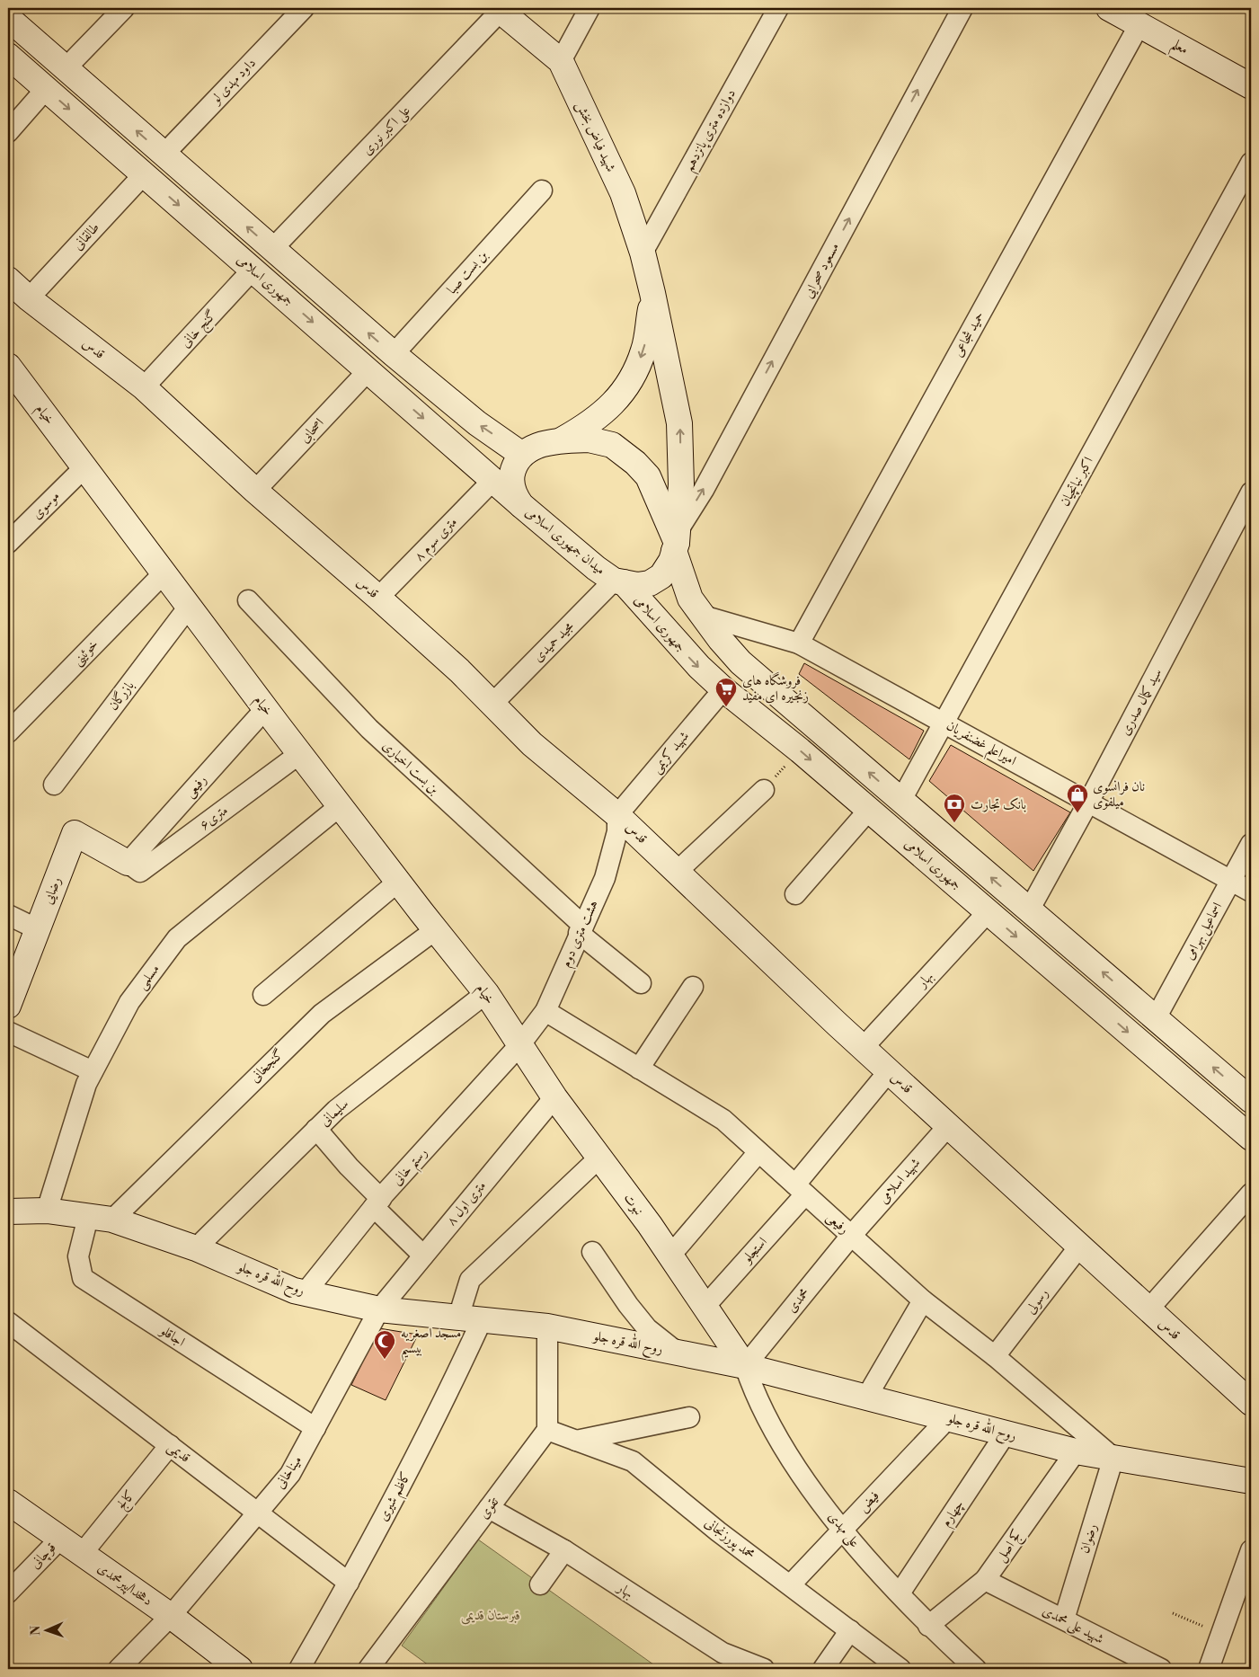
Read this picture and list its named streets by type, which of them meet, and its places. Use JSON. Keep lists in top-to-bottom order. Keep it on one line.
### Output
{"streets":{"street":["معلم","داود مهدی لو","علی اکبر نوری","دوازده متری پانزدهم","شهید فیاض بخش","طالقانی","مسعود صحرایی","بن بست صبا","جمهوری اسلامی","گنج خانی","حمید شجاعی","قدس","خیام","اصحابی","اکبر نباتچیان","موسوی","۸ متری سوم","میدان جمهوری اسلامی","مجید حمیدی","خوئینی","بازرگان","سید کمال صدری","امیراعلم غضنفریان","شهید کریمی","بن بست اخباری","رفیعی","۶متری","رضایی","اسماعیل بهرامی","هشت متری دوم","مسلمی","بهار","گنجخانی","سلیمانی","رستم خانی","شهید اسلامی","۸ متری اول","نبوت","استجلو","روح الله قره جلو","محمدی","رسولی","اجاقلو","قدیمی","میناخانی","کاظم شیری","کالج","فیض","تقوی","چهارم","علی مهدی","محمد پورزنجانی","رضوان","کج اصل","قوچانی","دهخدا/پیرمحمدی","شهید علی محمدی"]},"crossings":[["معلم","حمید شجاعی"],["داود مهدی لو","جمهوری اسلامی"],["علی اکبر نوری","شهید فیاض بخش"],["علی اکبر نوری","جمهوری اسلامی"],["دوازده متری پانزدهم","شهید فیاض بخش"],["شهید فیاض بخش","مسعود صحرایی"],["شهید فیاض بخش","جمهوری اسلامی"],["شهید فیاض بخش","میدان جمهوری اسلامی"],["شهید فیاض بخش","مجید حمیدی"],["طالقانی","جمهوری اسلامی"],["طالقانی","قدس"],["مسعود صحرایی","جمهوری اسلامی"],["مسعود صحرایی","میدان جمهوری اسلامی"],["مسعود صحرایی","مجید حمیدی"],["بن بست صبا","جمهوری اسلامی"],["جمهوری اسلامی","گنج خانی"],["جمهوری اسلامی","اصحابی"],["جمهوری اسلامی","اکبر نباتچیان"],["جمهوری اسلامی","۸ متری سوم"],["جمهوری اسلامی","میدان جمهوری اسلامی"],["جمهوری اسلامی","مجید حمیدی"],["جمهوری اسلامی","سید کمال صدری"],["جمهوری اسلامی","امیراعلم غضنفریان"],["جمهوری اسلامی","شهید کریمی"],["جمهوری اسلامی","اسماعیل بهرامی"],["جمهوری اسلامی","بهار"],["گنج خانی","قدس"],["حمید شجاعی","امیراعلم غضنفریان"],["قدس","اصحابی"],["قدس","۸ متری سوم"],["قدس","مجید حمیدی"],["قدس","شهید کریمی"],["قدس","هشت متری دوم"],["قدس","بهار"],["قدس","شهید اسلامی"],["قدس","استجلو"],["قدس","رسولی"],["خیام","موسوی"],["خیام","خوئینی"],["خیام","بازرگان"],["خیام","رفیعی"],["خیام","۶متری"],["خیام","هشت متری دوم"],["خیام","مسلمی"],["خیام","گنجخانی"],["خیام","سلیمانی"],["خیام","رستم خانی"],["خیام","نبوت"],["اکبر نباتچیان","امیراعلم غضنفریان"],["میدان جمهوری اسلامی","مجید حمیدی"],["سید کمال صدری","امیراعلم غضنفریان"],["امیراعلم غضنفریان","اسماعیل بهرامی"],["شهید کریمی","هشت متری دوم"],["بن بست اخباری","هشت متری دوم"],["رفیعی","۶متری"],["رفیعی","رضایی"],["رفیعی","هشت متری دوم"],["رفیعی","شهید اسلامی"],["رفیعی","استجلو"],["رفیعی","روح الله قره جلو"],["رفیعی","محمدی"],["رفیعی","رسولی"],["رفیعی","رضوان"],["۶متری","رضایی"],["هشت متری دوم","رستم خانی"],["هشت متری دوم","نبوت"],["مسلمی","روح الله قره جلو"],["بهار","تقوی"],["گنجخانی","روح الله قره جلو"],["سلیمانی","روح الله قره جلو"],["رستم خانی","نبوت"],["رستم خانی","روح الله قره جلو"],["شهید اسلامی","محمدی"],["۸ متری اول","نبوت"],["۸ متری اول","روح الله قره جلو"],["۸ متری اول","میناخانی"],["نبوت","استجلو"],["نبوت","روح الله قره جلو"],["نبوت","محمدی"],["نبوت","کاظم شیری"],["نبوت","علی مهدی"],["روح الله قره جلو","محمدی"],["روح الله قره جلو","اجاقلو"],["روح الله قره جلو","میناخانی"],["روح الله قره جلو","کاظم شیری"],["روح الله قره جلو","فیض"],["روح الله قره جلو","چهارم"],["روح الله قره جلو","علی مهدی"],["روح الله قره جلو","رضوان"],["روح الله قره جلو","کج اصل"],["محمدی","علی مهدی"],["اجاقلو","میناخانی"],["قدیمی","میناخانی"],["قدیمی","کاظم شیری"],["قدیمی","کالج"],["میناخانی","دهخدا/پیرمحمدی"],["کالج","دهخدا/پیرمحمدی"],["فیض","علی مهدی"],["فیض","محمد پورزنجانی"],["تقوی","محمد پورزنجانی"],["چهارم","علی مهدی"],["علی مهدی","کج اصل"],["رضوان","شهید علی محمدی"],["کج اصل","شهید علی محمدی"],["قوچانی","دهخدا/پیرمحمدی"]],"one_way":["شهید فیاض بخش"],"parks":["قبرستان قدیمى"],"places":{"supermarket":["فروشگاه های زنجیره ای مفید"],"shop":["نان فرانسوی میلفوی"],"bank":["بانک تجارت"],"mosque":["مسجد اصغریه بیسیم"]},"north":"left"}
